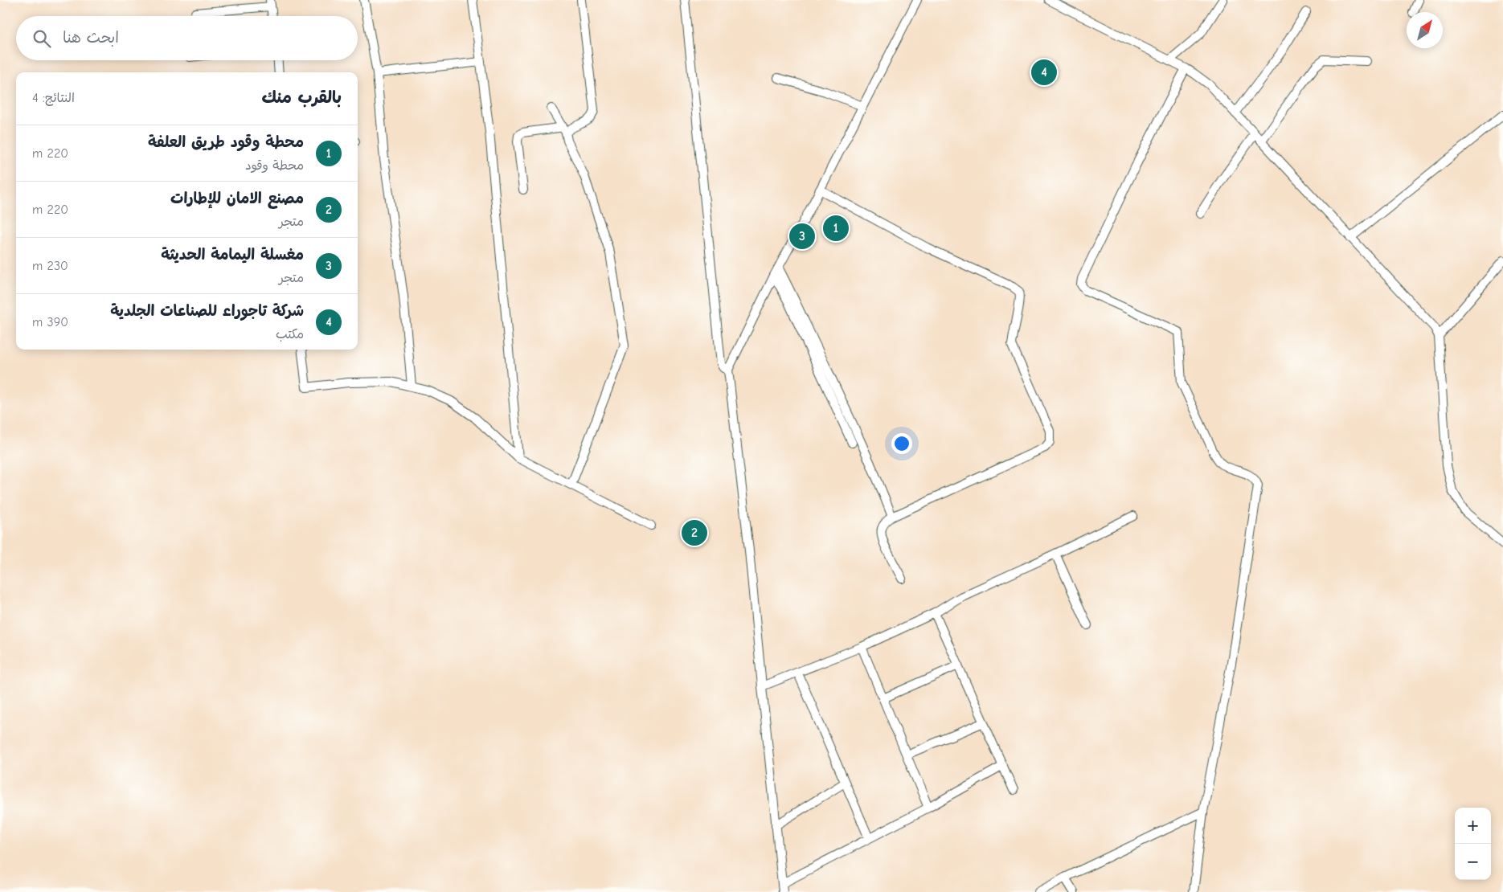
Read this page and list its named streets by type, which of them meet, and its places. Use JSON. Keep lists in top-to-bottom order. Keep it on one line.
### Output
{"north":"top right","page":{"search":"ابحث هنا","pins":["4","1","3","2"],"heading":["بالقرب منك","النتائج: 4"],"list":[{"mark":"1","name":"محطة وقود طريق العلفة","note":"محطة وقود","value":"220 m"},{"mark":"2","name":"مصنع الامان للإطارات","note":"متجر","value":"220 m"},{"mark":"3","name":"مغسلة اليمامة الحديثة","note":"متجر","value":"230 m"},{"mark":"4","name":"شركة تاجوراء للصناعات الجلدية","note":"مكتب","value":"390 m"}],"map_buttons":["+","−"]}}
